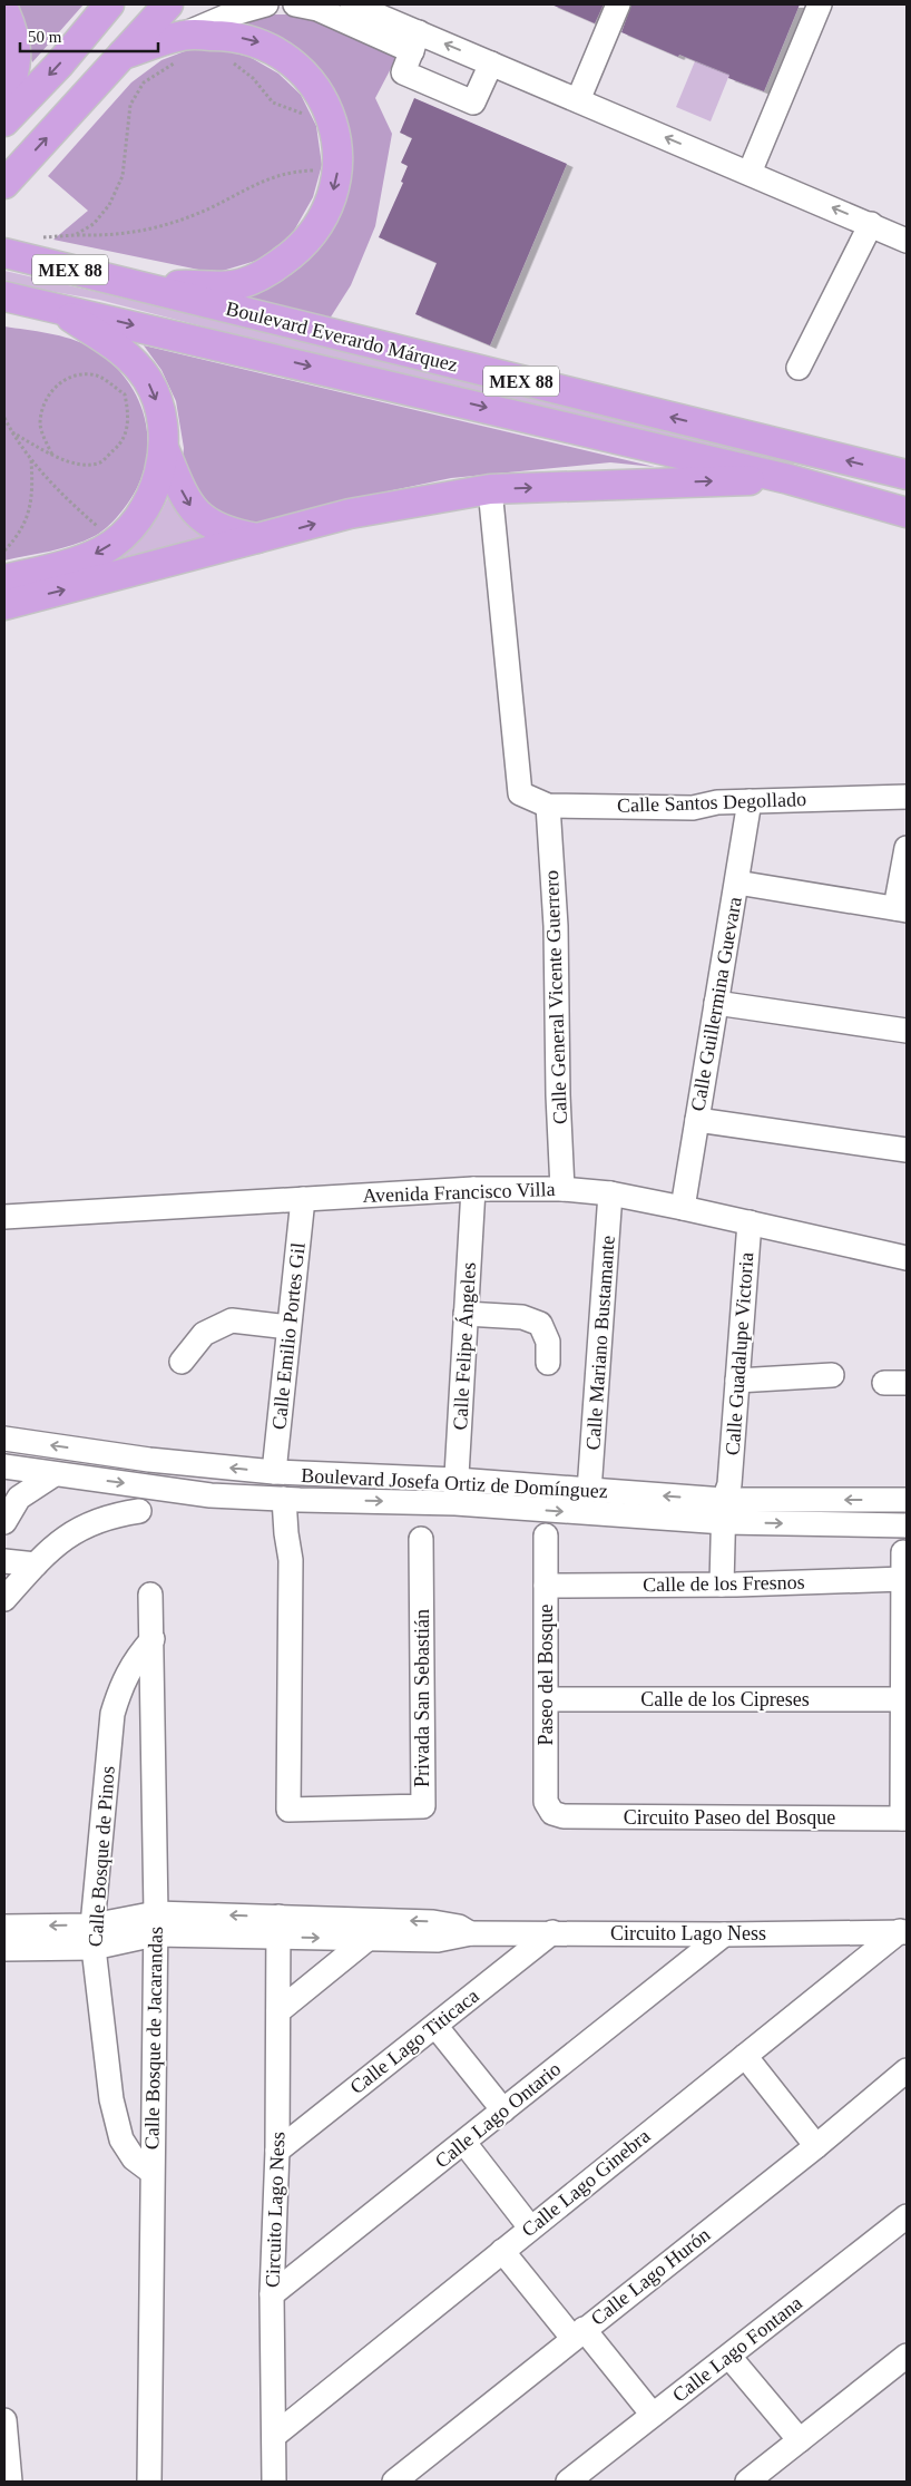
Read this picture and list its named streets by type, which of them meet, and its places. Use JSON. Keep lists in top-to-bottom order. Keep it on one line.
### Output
{"streets":{"main road":["MEX 88","Boulevard Everardo Márquez"],"street":["Calle Santos Degollado","Calle General Vicente Guerrero","Calle Guillermina Guevara","Avenida Francisco Villa","Calle Emilio Portes Gil","Calle Mariano Bustamante","Calle Felipe Ángeles","Calle Guadalupe Victoria","Boulevard Josefa Ortiz de Domínguez","Calle de los Fresnos","Paseo del Bosque","Privada San Sebastián","Calle de los Cipreses","Circuito Paseo del Bosque","Calle Bosque de Pinos","Circuito Lago Ness","Calle Bosque de Jacarandas","Calle Lago Titicaca","Calle Lago Ontario","Calle Lago Ginebra","Calle Lago Hurón","Calle Lago Fontana"]},"crossings":[["Calle Santos Degollado","Calle General Vicente Guerrero"],["Calle Santos Degollado","Calle Guillermina Guevara"],["Calle General Vicente Guerrero","Avenida Francisco Villa"],["Calle Guillermina Guevara","Avenida Francisco Villa"],["Avenida Francisco Villa","Calle Emilio Portes Gil"],["Avenida Francisco Villa","Calle Mariano Bustamante"],["Avenida Francisco Villa","Calle Felipe Ángeles"],["Avenida Francisco Villa","Calle Guadalupe Victoria"],["Calle Emilio Portes Gil","Boulevard Josefa Ortiz de Domínguez"],["Calle Mariano Bustamante","Boulevard Josefa Ortiz de Domínguez"],["Calle Felipe Ángeles","Boulevard Josefa Ortiz de Domínguez"],["Calle Guadalupe Victoria","Boulevard Josefa Ortiz de Domínguez"],["Calle Guadalupe Victoria","Calle de los Fresnos"],["Boulevard Josefa Ortiz de Domínguez","Privada San Sebastián"],["Calle de los Fresnos","Paseo del Bosque"],["Paseo del Bosque","Calle de los Cipreses"],["Paseo del Bosque","Circuito Paseo del Bosque"],["Calle Bosque de Pinos","Circuito Lago Ness"],["Calle Bosque de Pinos","Calle Bosque de Jacarandas"],["Circuito Lago Ness","Calle Bosque de Jacarandas"],["Circuito Lago Ness","Calle Lago Titicaca"],["Circuito Lago Ness","Calle Lago Ontario"],["Circuito Lago Ness","Calle Lago Ginebra"]],"scale_bar":"50 m"}
